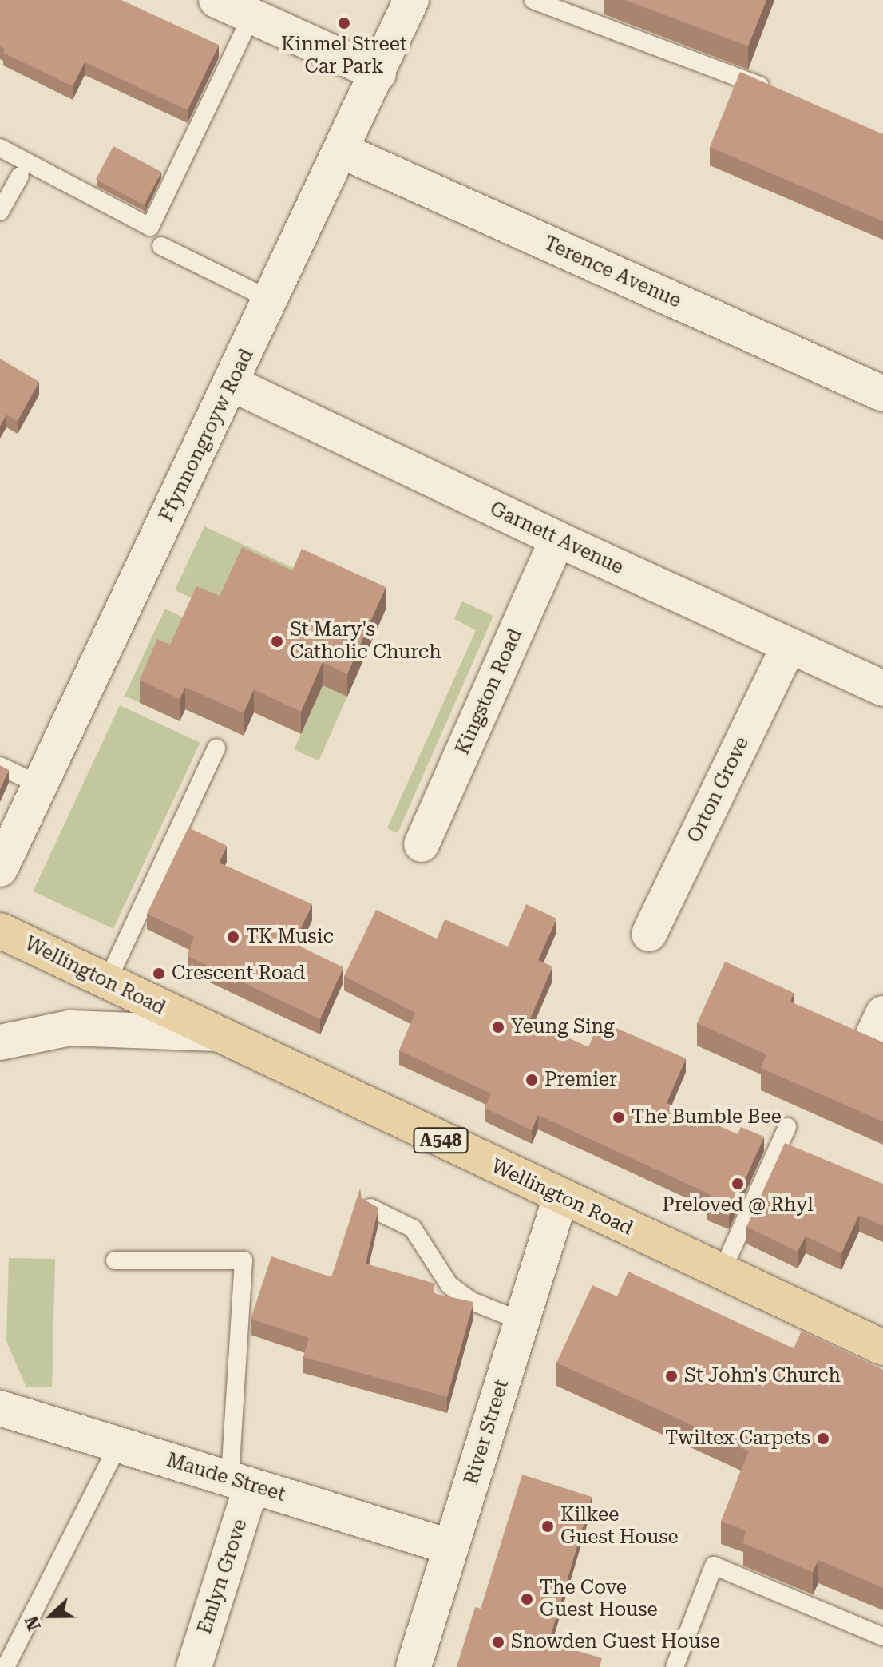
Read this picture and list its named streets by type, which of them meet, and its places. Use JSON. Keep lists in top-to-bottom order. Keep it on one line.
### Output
{"streets":{"main road":["Wellington Road","A548"],"street":["Terence Avenue","Ffynnongroyw Road","Garnett Avenue","Kingston Road","Orton Grove","River Street","Maude Street","Emlyn Grove"]},"crossings":[["Terence Avenue","Ffynnongroyw Road"],["Ffynnongroyw Road","Garnett Avenue"],["Garnett Avenue","Kingston Road"],["Garnett Avenue","Orton Grove"],["Wellington Road","River Street"],["River Street","Maude Street"],["Maude Street","Emlyn Grove"]],"places":["Kinmel Street Car Park","St Mary's Catholic Church","TK Music","Crescent Road","Yeung Sing","Premier","The Bumble Bee","Preloved @ Rhyl","St John's Church","Twiltex Carpets","Kilkee Guest House","The Cove Guest House","Snowden Guest House"],"north":"left"}
